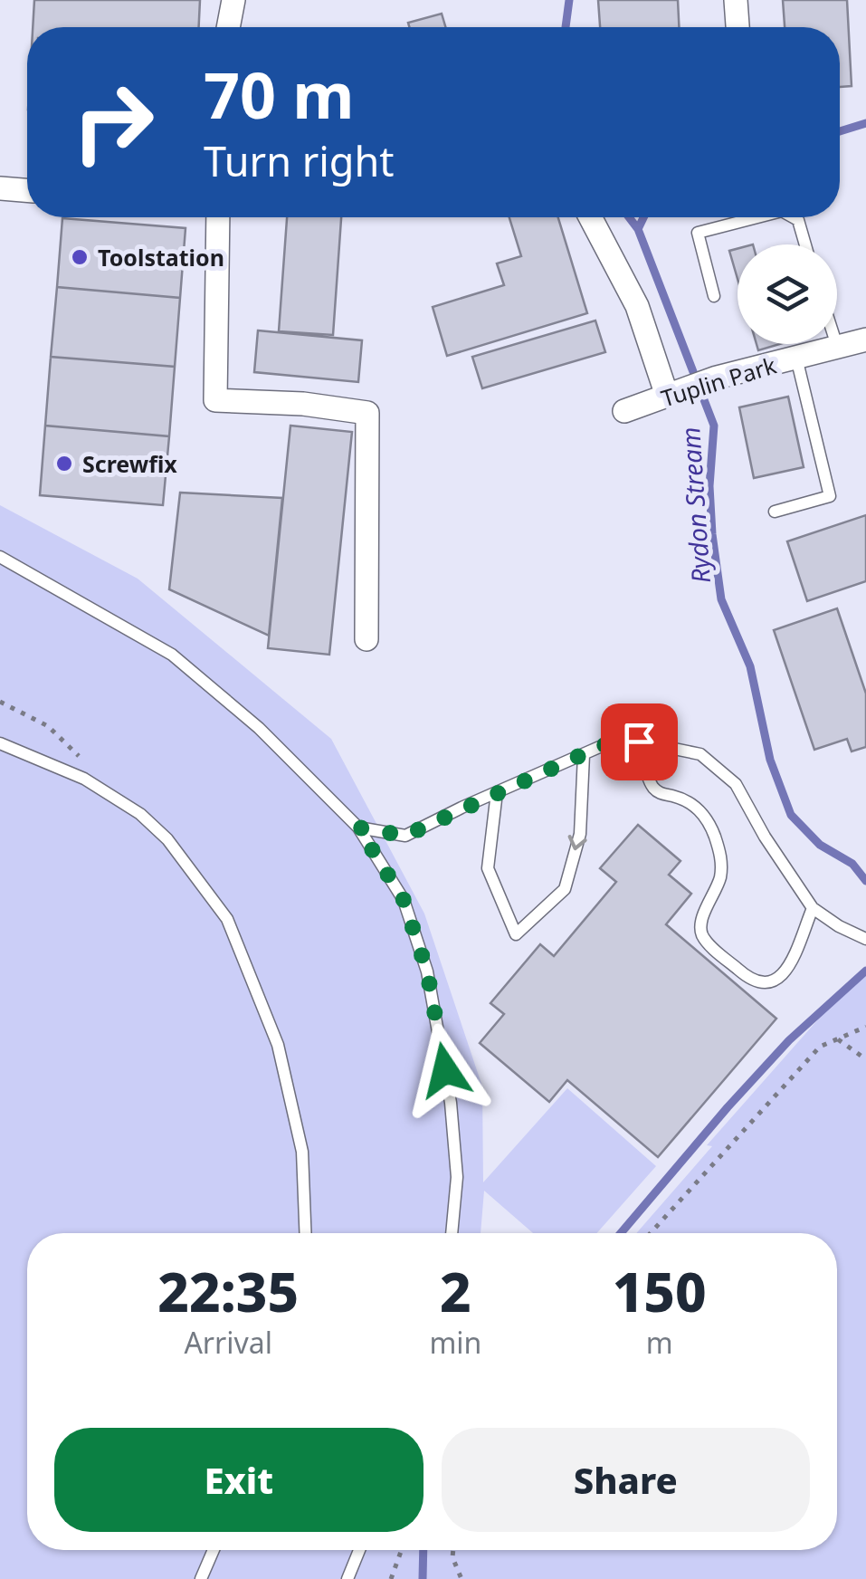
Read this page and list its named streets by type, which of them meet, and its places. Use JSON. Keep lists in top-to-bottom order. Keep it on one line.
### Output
{"streets":{"street":["Tuplin Park"]},"water":["Rydon Stream"],"places":["Toolstation","Screwfix"],"page":{"turn":["70 m","Turn right"],"eta":["22:35","Arrival","2","min","150","m"],"buttons":["Exit","Share"]}}
